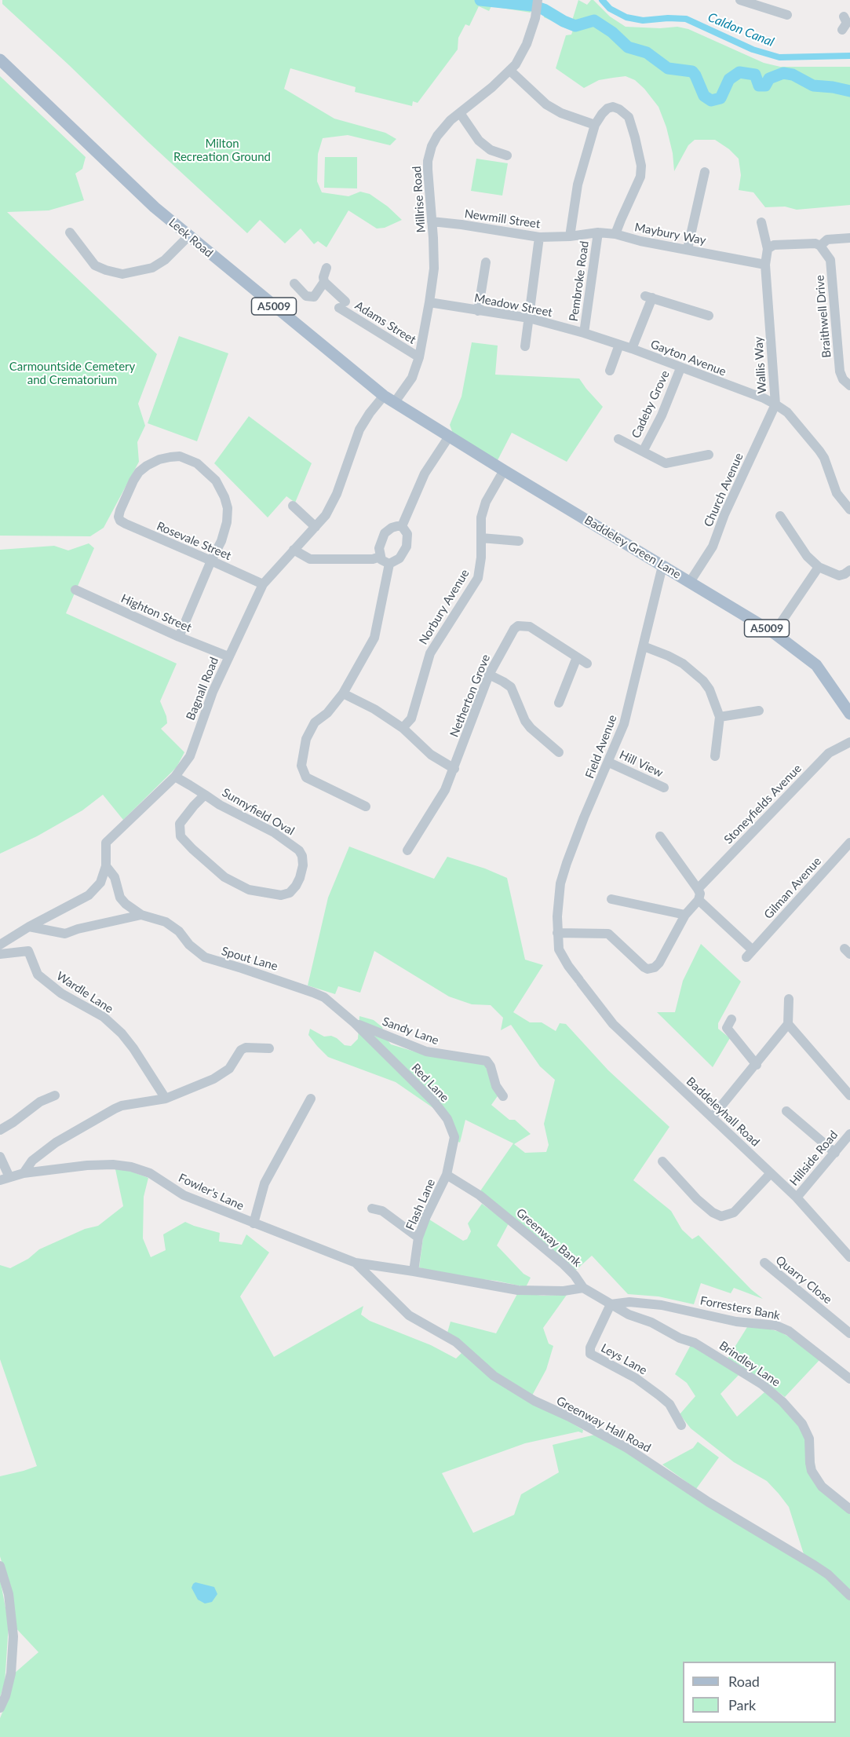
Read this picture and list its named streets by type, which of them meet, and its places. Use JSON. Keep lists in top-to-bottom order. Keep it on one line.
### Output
{"streets":{"main road":["Leek Road","A5009","Baddeley Green Lane"],"street":["Millrise Road","Newmill Street","Maybury Way","Pembroke Road","Meadow Street","Braithwell Drive","Adams Street","Gayton Avenue","Wallis Way","Cadeby Grove","Church Avenue","Rosevale Street","Norbury Avenue","Highton Street","Bagnall Road","Netherton Grove","Field Avenue","Hill View","Stoneyfields Avenue","Sunnyfield Oval","Gilman Avenue","Spout Lane","Wardle Lane","Sandy Lane","Red Lane","Baddeleyhall Road","Hillside Road","Fowler's Lane","Flash Lane","Greenway Bank","Quarry Close","Forresters Bank","Leys Lane","Brindley Lane","Greenway Hall Road"]},"crossings":[["Millrise Road","Newmill Street"],["Millrise Road","Leek Road"],["Millrise Road","Meadow Street"],["Millrise Road","Adams Street"],["Millrise Road","Baddeley Green Lane"],["Newmill Street","Maybury Way"],["Maybury Way","Pembroke Road"],["Maybury Way","Wallis Way"],["Leek Road","Baddeley Green Lane"],["Leek Road","Bagnall Road"],["Pembroke Road","Meadow Street"],["Pembroke Road","Gayton Avenue"],["Meadow Street","Gayton Avenue"],["Gayton Avenue","Wallis Way"],["Gayton Avenue","Cadeby Grove"],["Gayton Avenue","Church Avenue"],["Wallis Way","Church Avenue"],["Church Avenue","Baddeley Green Lane"],["Rosevale Street","Bagnall Road"],["Baddeley Green Lane","Norbury Avenue"],["Baddeley Green Lane","Field Avenue"],["Highton Street","Bagnall Road"],["Bagnall Road","Sunnyfield Oval"],["Bagnall Road","Spout Lane"],["Field Avenue","Hill View"],["Field Avenue","Baddeleyhall Road"],["Spout Lane","Sandy Lane"],["Spout Lane","Red Lane"],["Sandy Lane","Red Lane"],["Red Lane","Flash Lane"],["Red Lane","Greenway Bank"],["Baddeleyhall Road","Hillside Road"],["Fowler's Lane","Greenway Hall Road"],["Flash Lane","Greenway Bank"],["Greenway Bank","Brindley Lane"],["Forresters Bank","Leys Lane"],["Forresters Bank","Brindley Lane"],["Leys Lane","Brindley Lane"]],"water":["Caldon Canal"],"parks":["Milton Recreation Ground","Carmountside Cemetery and Crematorium"],"legend":["Road","Park"]}
